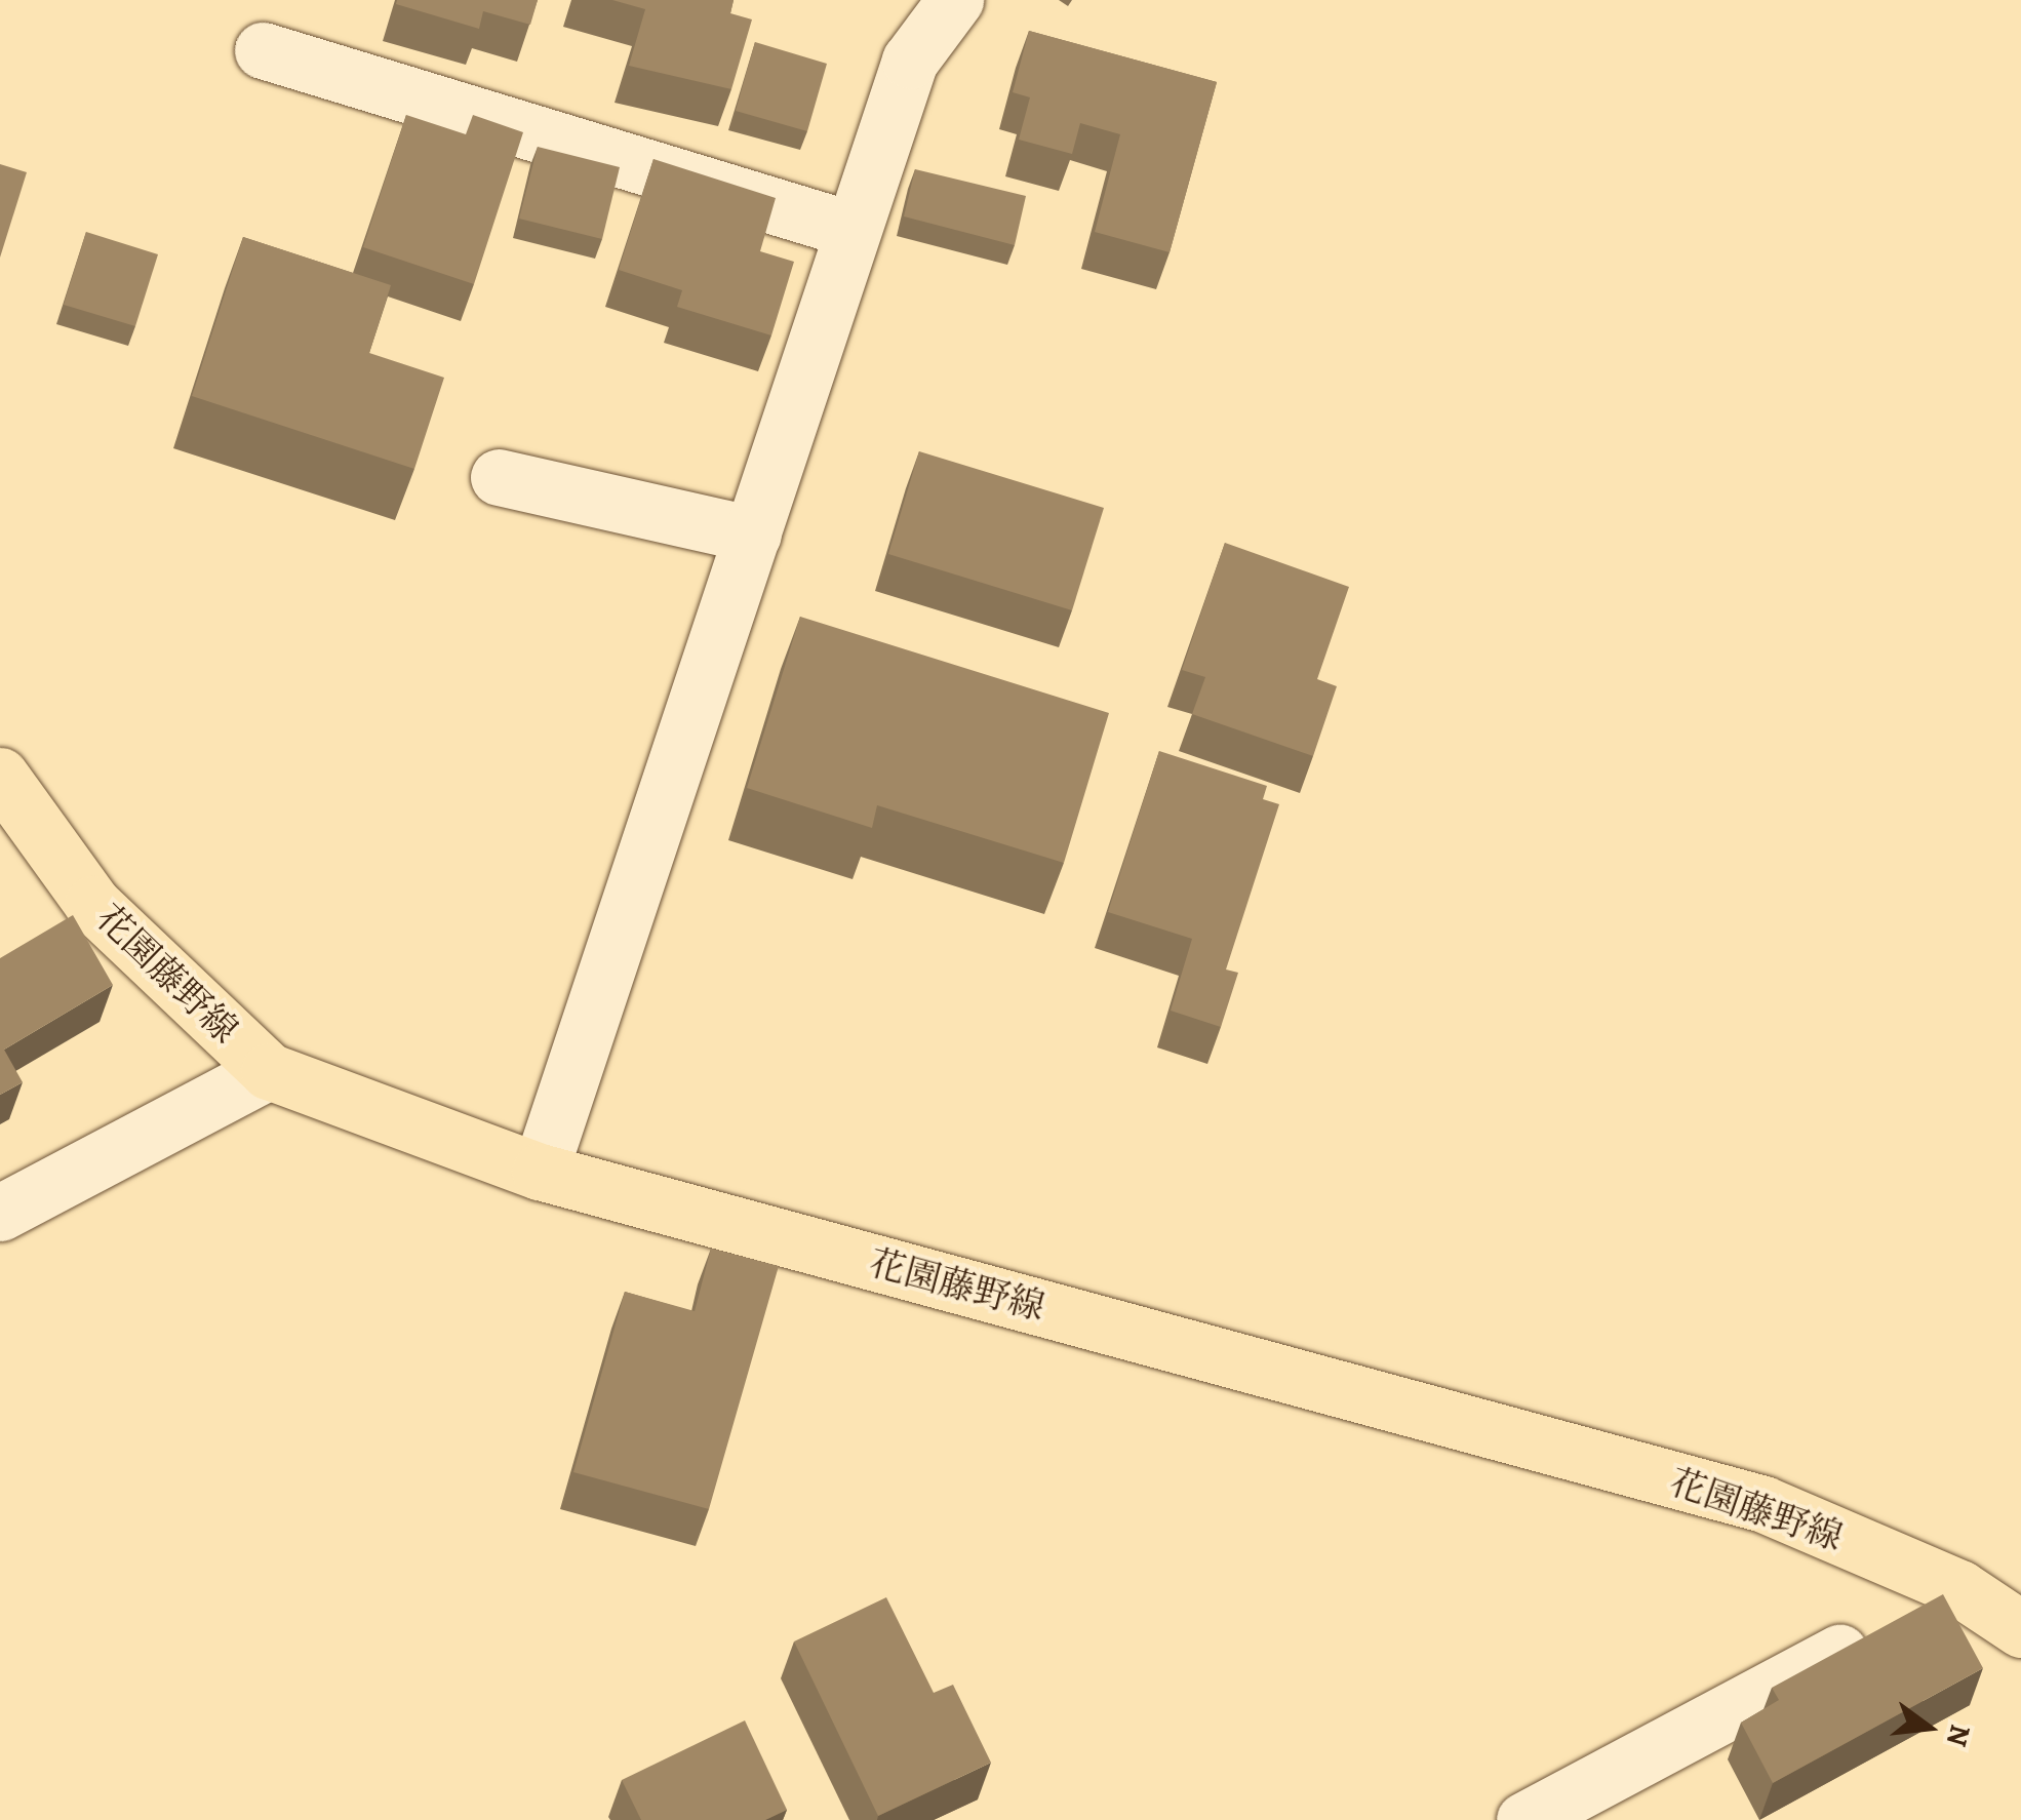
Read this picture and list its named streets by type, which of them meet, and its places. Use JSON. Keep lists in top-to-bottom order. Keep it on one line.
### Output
{"streets":{"main road":["花園藤野線"]},"north":"right"}
